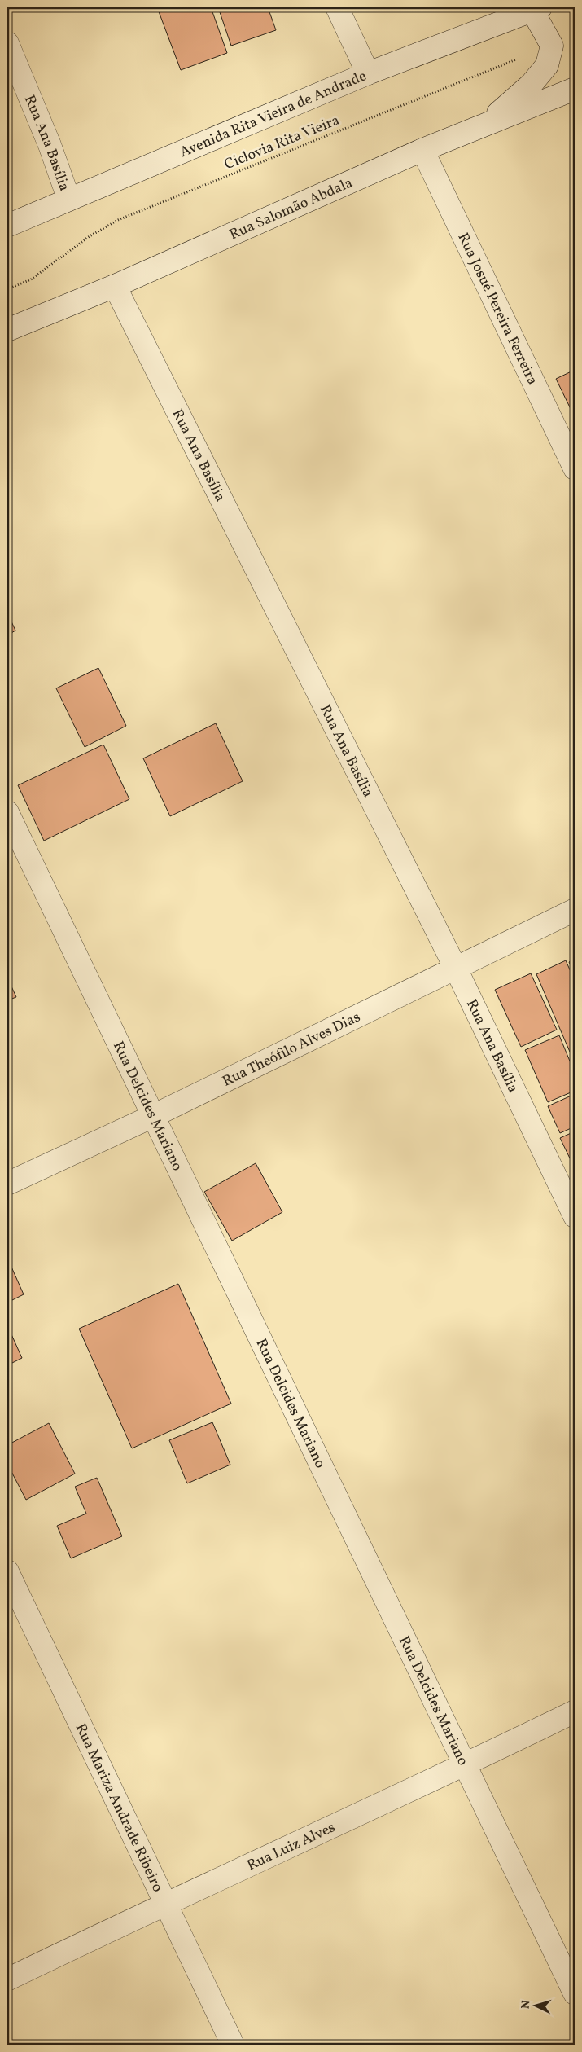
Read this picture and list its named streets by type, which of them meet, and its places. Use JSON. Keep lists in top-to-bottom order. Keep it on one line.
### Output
{"streets":{"street":["Avenida Rita Vieira de Andrade","Rua Ana Basília","Rua Salomão Abdala","Rua Josué Pereira Ferreira","Rua Theófilo Alves Dias","Rua Delcides Mariano","Rua Mariza Andrade Ribeiro","Rua Luiz Alves"],"path":["Ciclovia Rita Vieira"]},"crossings":[["Avenida Rita Vieira de Andrade","Rua Ana Basília"],["Rua Ana Basília","Rua Salomão Abdala"],["Rua Ana Basília","Rua Theófilo Alves Dias"],["Rua Salomão Abdala","Rua Josué Pereira Ferreira"],["Rua Theófilo Alves Dias","Rua Delcides Mariano"],["Rua Delcides Mariano","Rua Luiz Alves"],["Rua Mariza Andrade Ribeiro","Rua Luiz Alves"]],"north":"left"}
